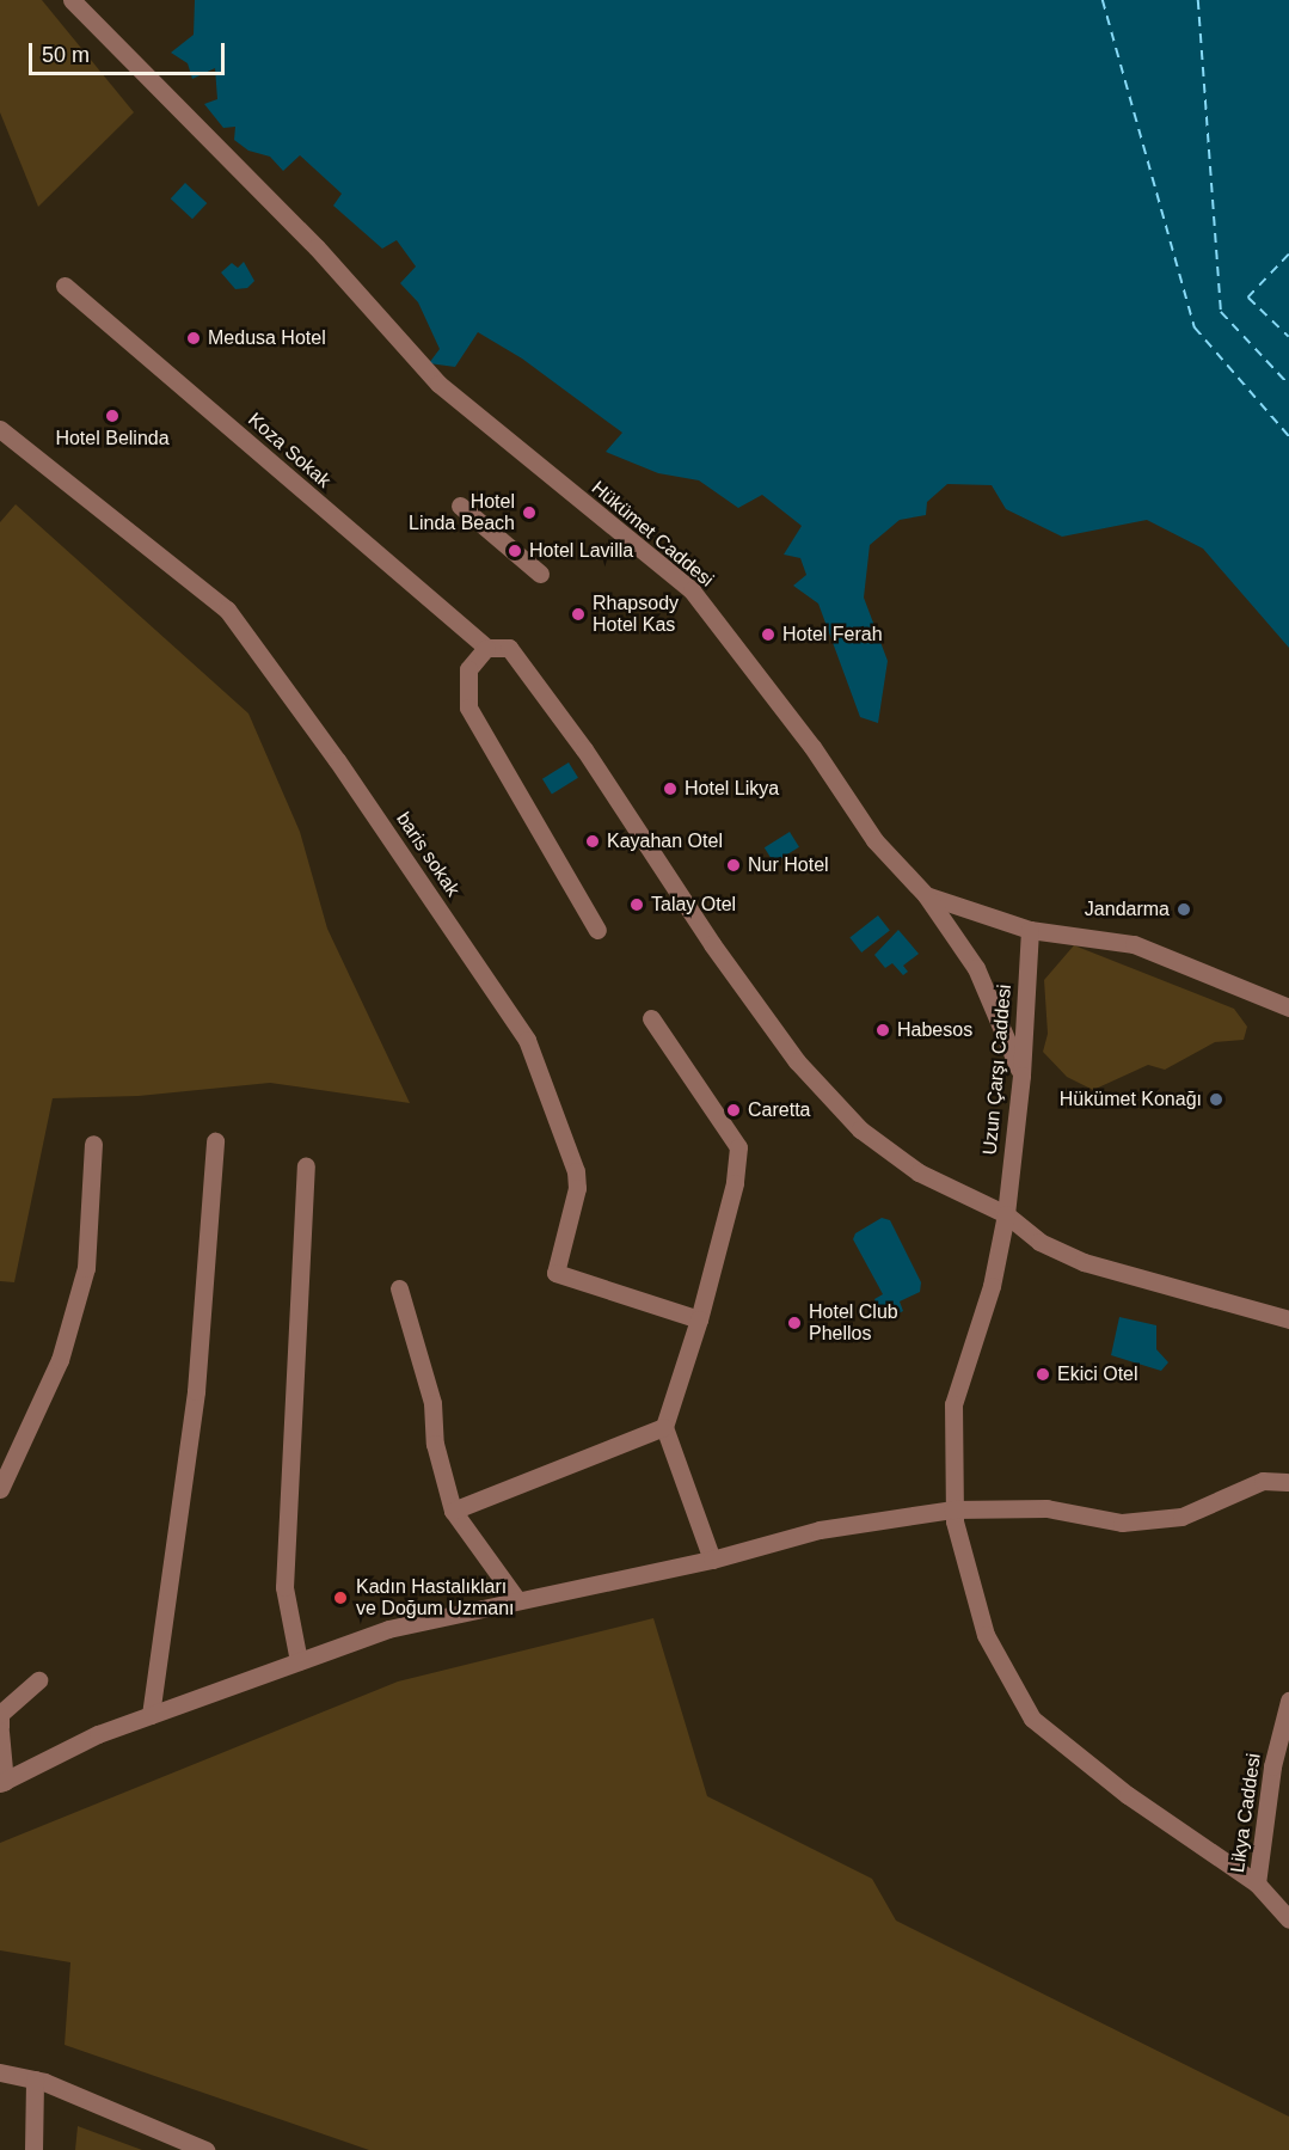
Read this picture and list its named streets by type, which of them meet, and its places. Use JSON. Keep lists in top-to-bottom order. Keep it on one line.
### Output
{"streets":{"street":["Koza Sokak","Hükümet Caddesi","baris sokak","Uzun Çarşı Caddesi","Likya Caddesi"]},"crossings":[["Hükümet Caddesi","Uzun Çarşı Caddesi"],["Uzun Çarşı Caddesi","Likya Caddesi"]],"places":["Medusa Hotel","Hotel Belinda","Hotel Linda Beach","Hotel Lavilla","Rhapsody Hotel Kas","Hotel Ferah","Hotel Likya","Kayahan Otel","Nur Hotel","Talay Otel","Jandarma","Habesos","Hükümet Konağı","Caretta","Hotel Club Phellos","Ekici Otel","Kadın Hastalıkları ve Doğum Uzmanı"],"scale_bar":"50 m"}
